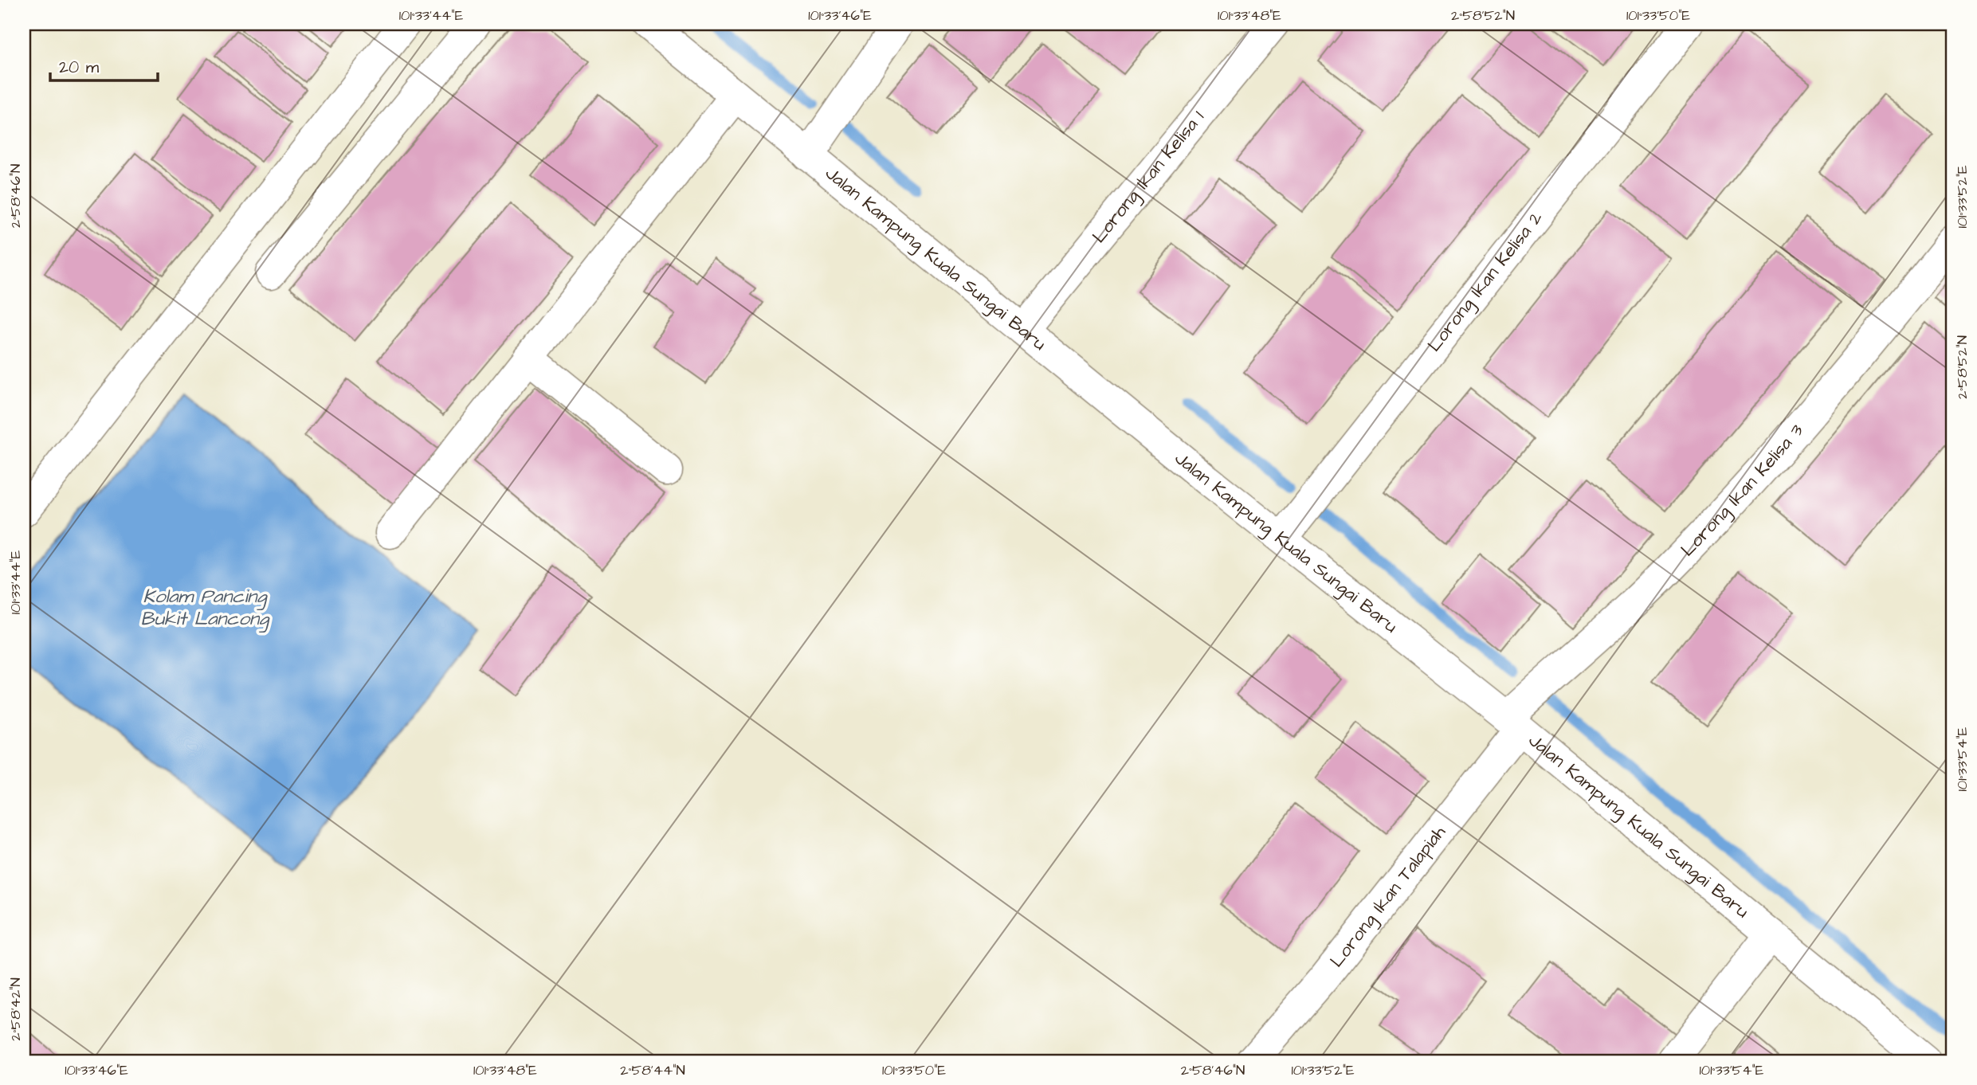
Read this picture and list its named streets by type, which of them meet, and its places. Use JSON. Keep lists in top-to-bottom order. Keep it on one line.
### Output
{"streets":{"street":["Lorong Ikan Kelisa 1","Jalan Kampung Kuala Sungai Baru","Lorong Ikan Kelisa 2","Lorong Ikan Kelisa 3","Lorong Ikan Talapiah"]},"crossings":[["Lorong Ikan Kelisa 1","Jalan Kampung Kuala Sungai Baru"],["Jalan Kampung Kuala Sungai Baru","Lorong Ikan Kelisa 2"],["Jalan Kampung Kuala Sungai Baru","Lorong Ikan Kelisa 3"],["Jalan Kampung Kuala Sungai Baru","Lorong Ikan Talapiah"],["Lorong Ikan Kelisa 3","Lorong Ikan Talapiah"]],"water":["Kolam Pancing Bukit Lancong"],"scale_bar":"20 m","coordinates":["101°33'44\"E","101°33'46\"E","101°33'48\"E","2°58'52\"N","101°33'50\"E","2°58'46\"N","101°33'52\"E","101°33'54\"E","2°58'42\"N","2°58'44\"N"]}
